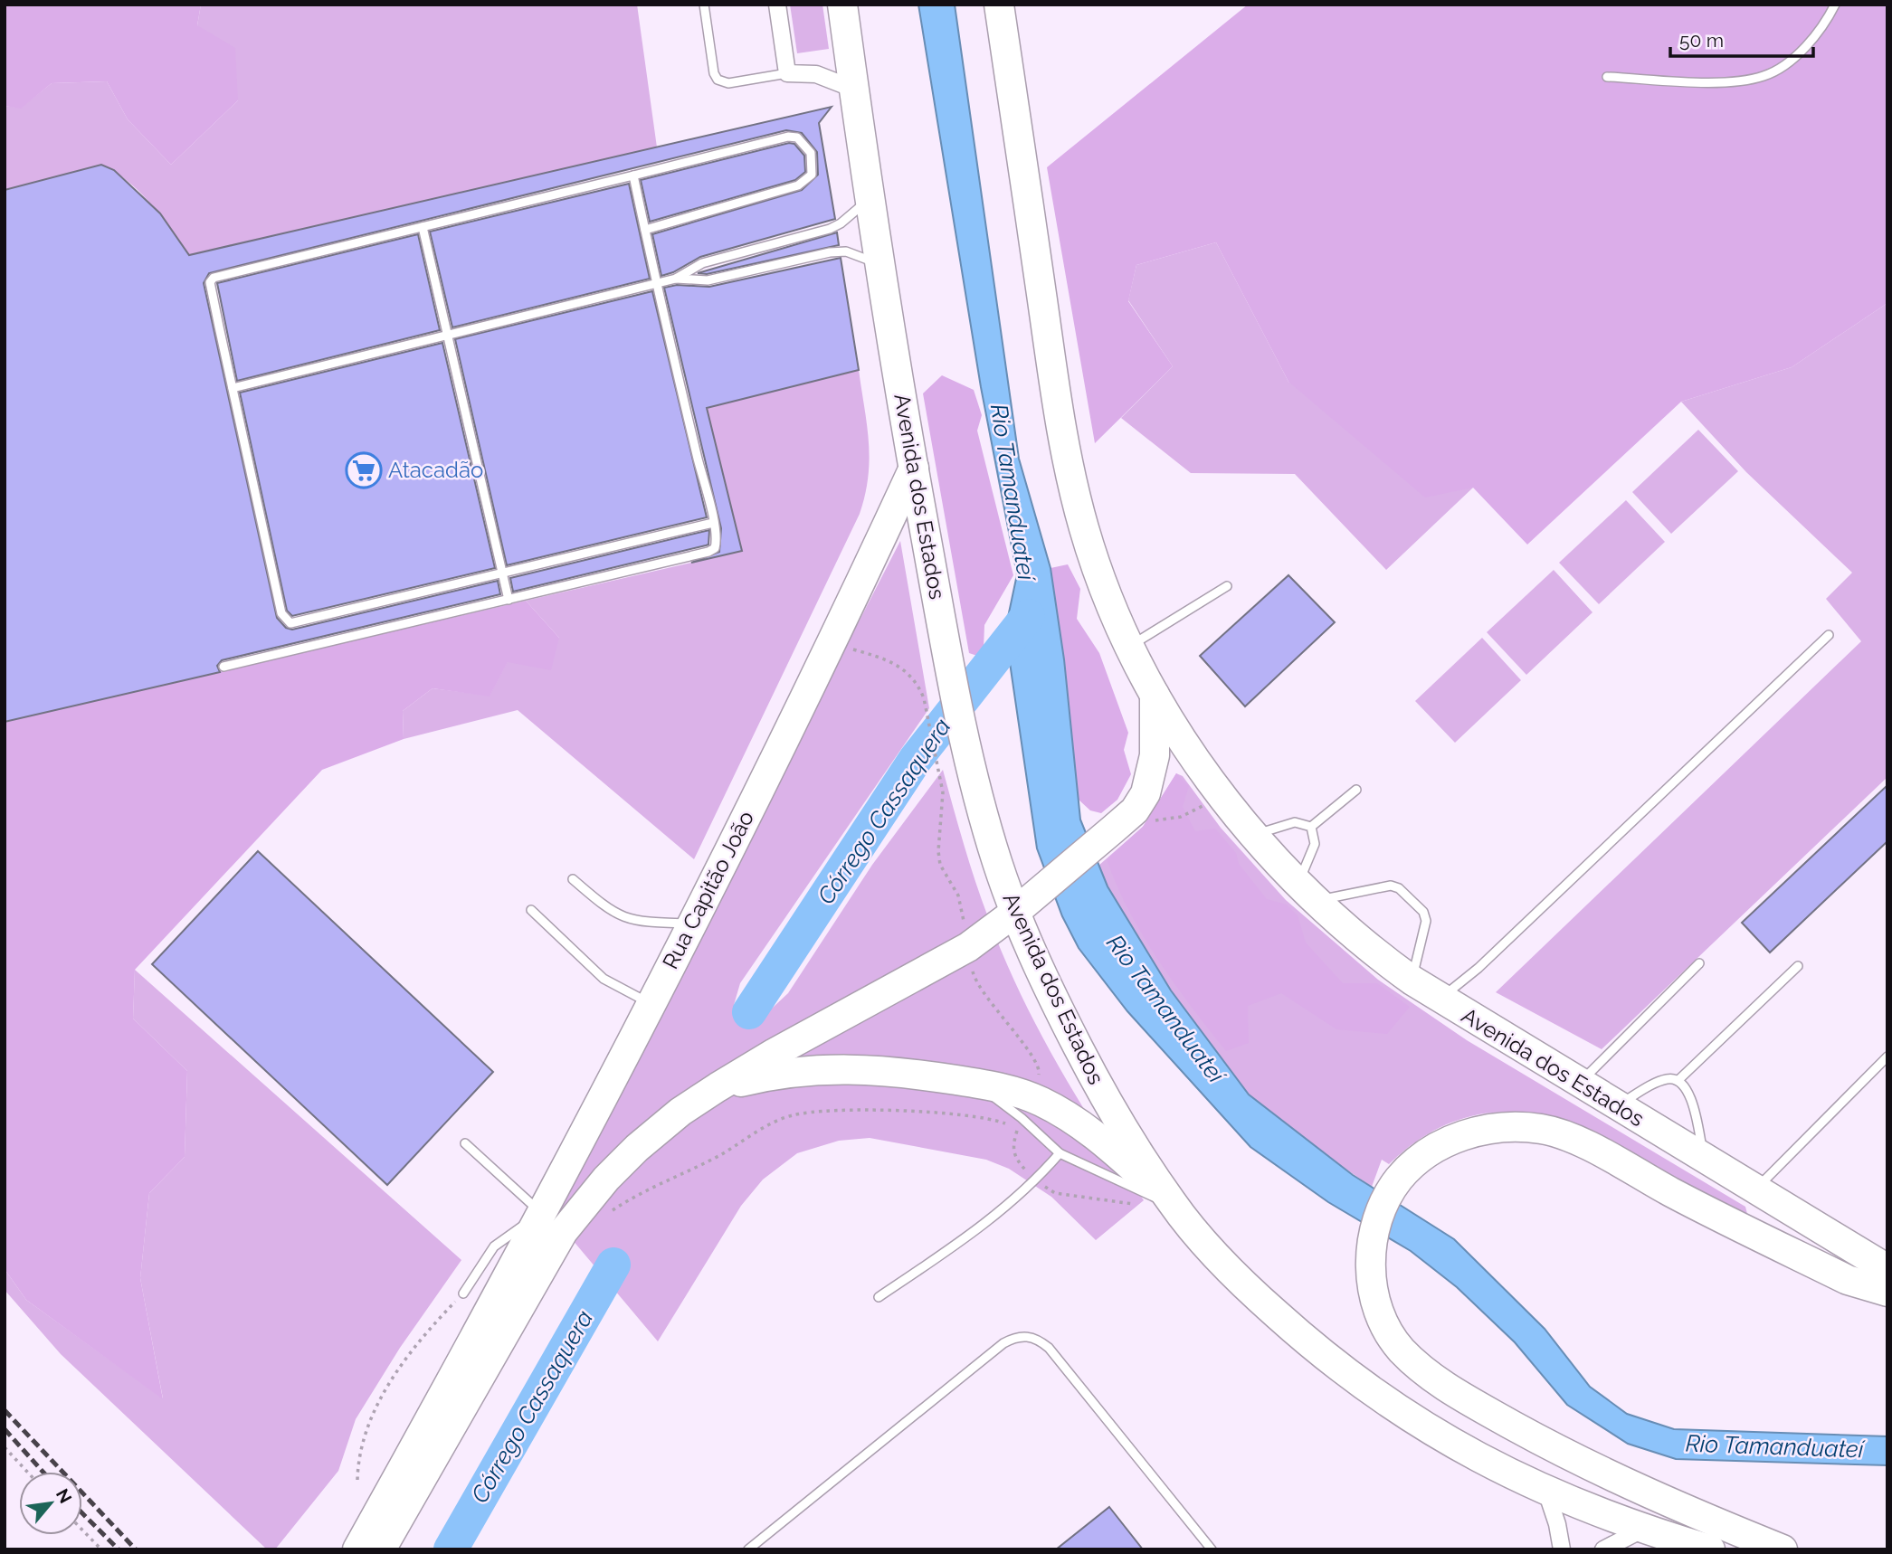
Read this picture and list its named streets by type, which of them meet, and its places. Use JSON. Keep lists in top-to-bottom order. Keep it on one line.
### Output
{"streets":{"highway":["Avenida dos Estados","Rua Capitão João"]},"crossings":[["Avenida dos Estados","Rua Capitão João"]],"water":["Rio Tamanduateí","Córrego Cassaquera"],"places":{"supermarket":["Atacadão"]},"scale_bar":"50 m","north":"top right"}
